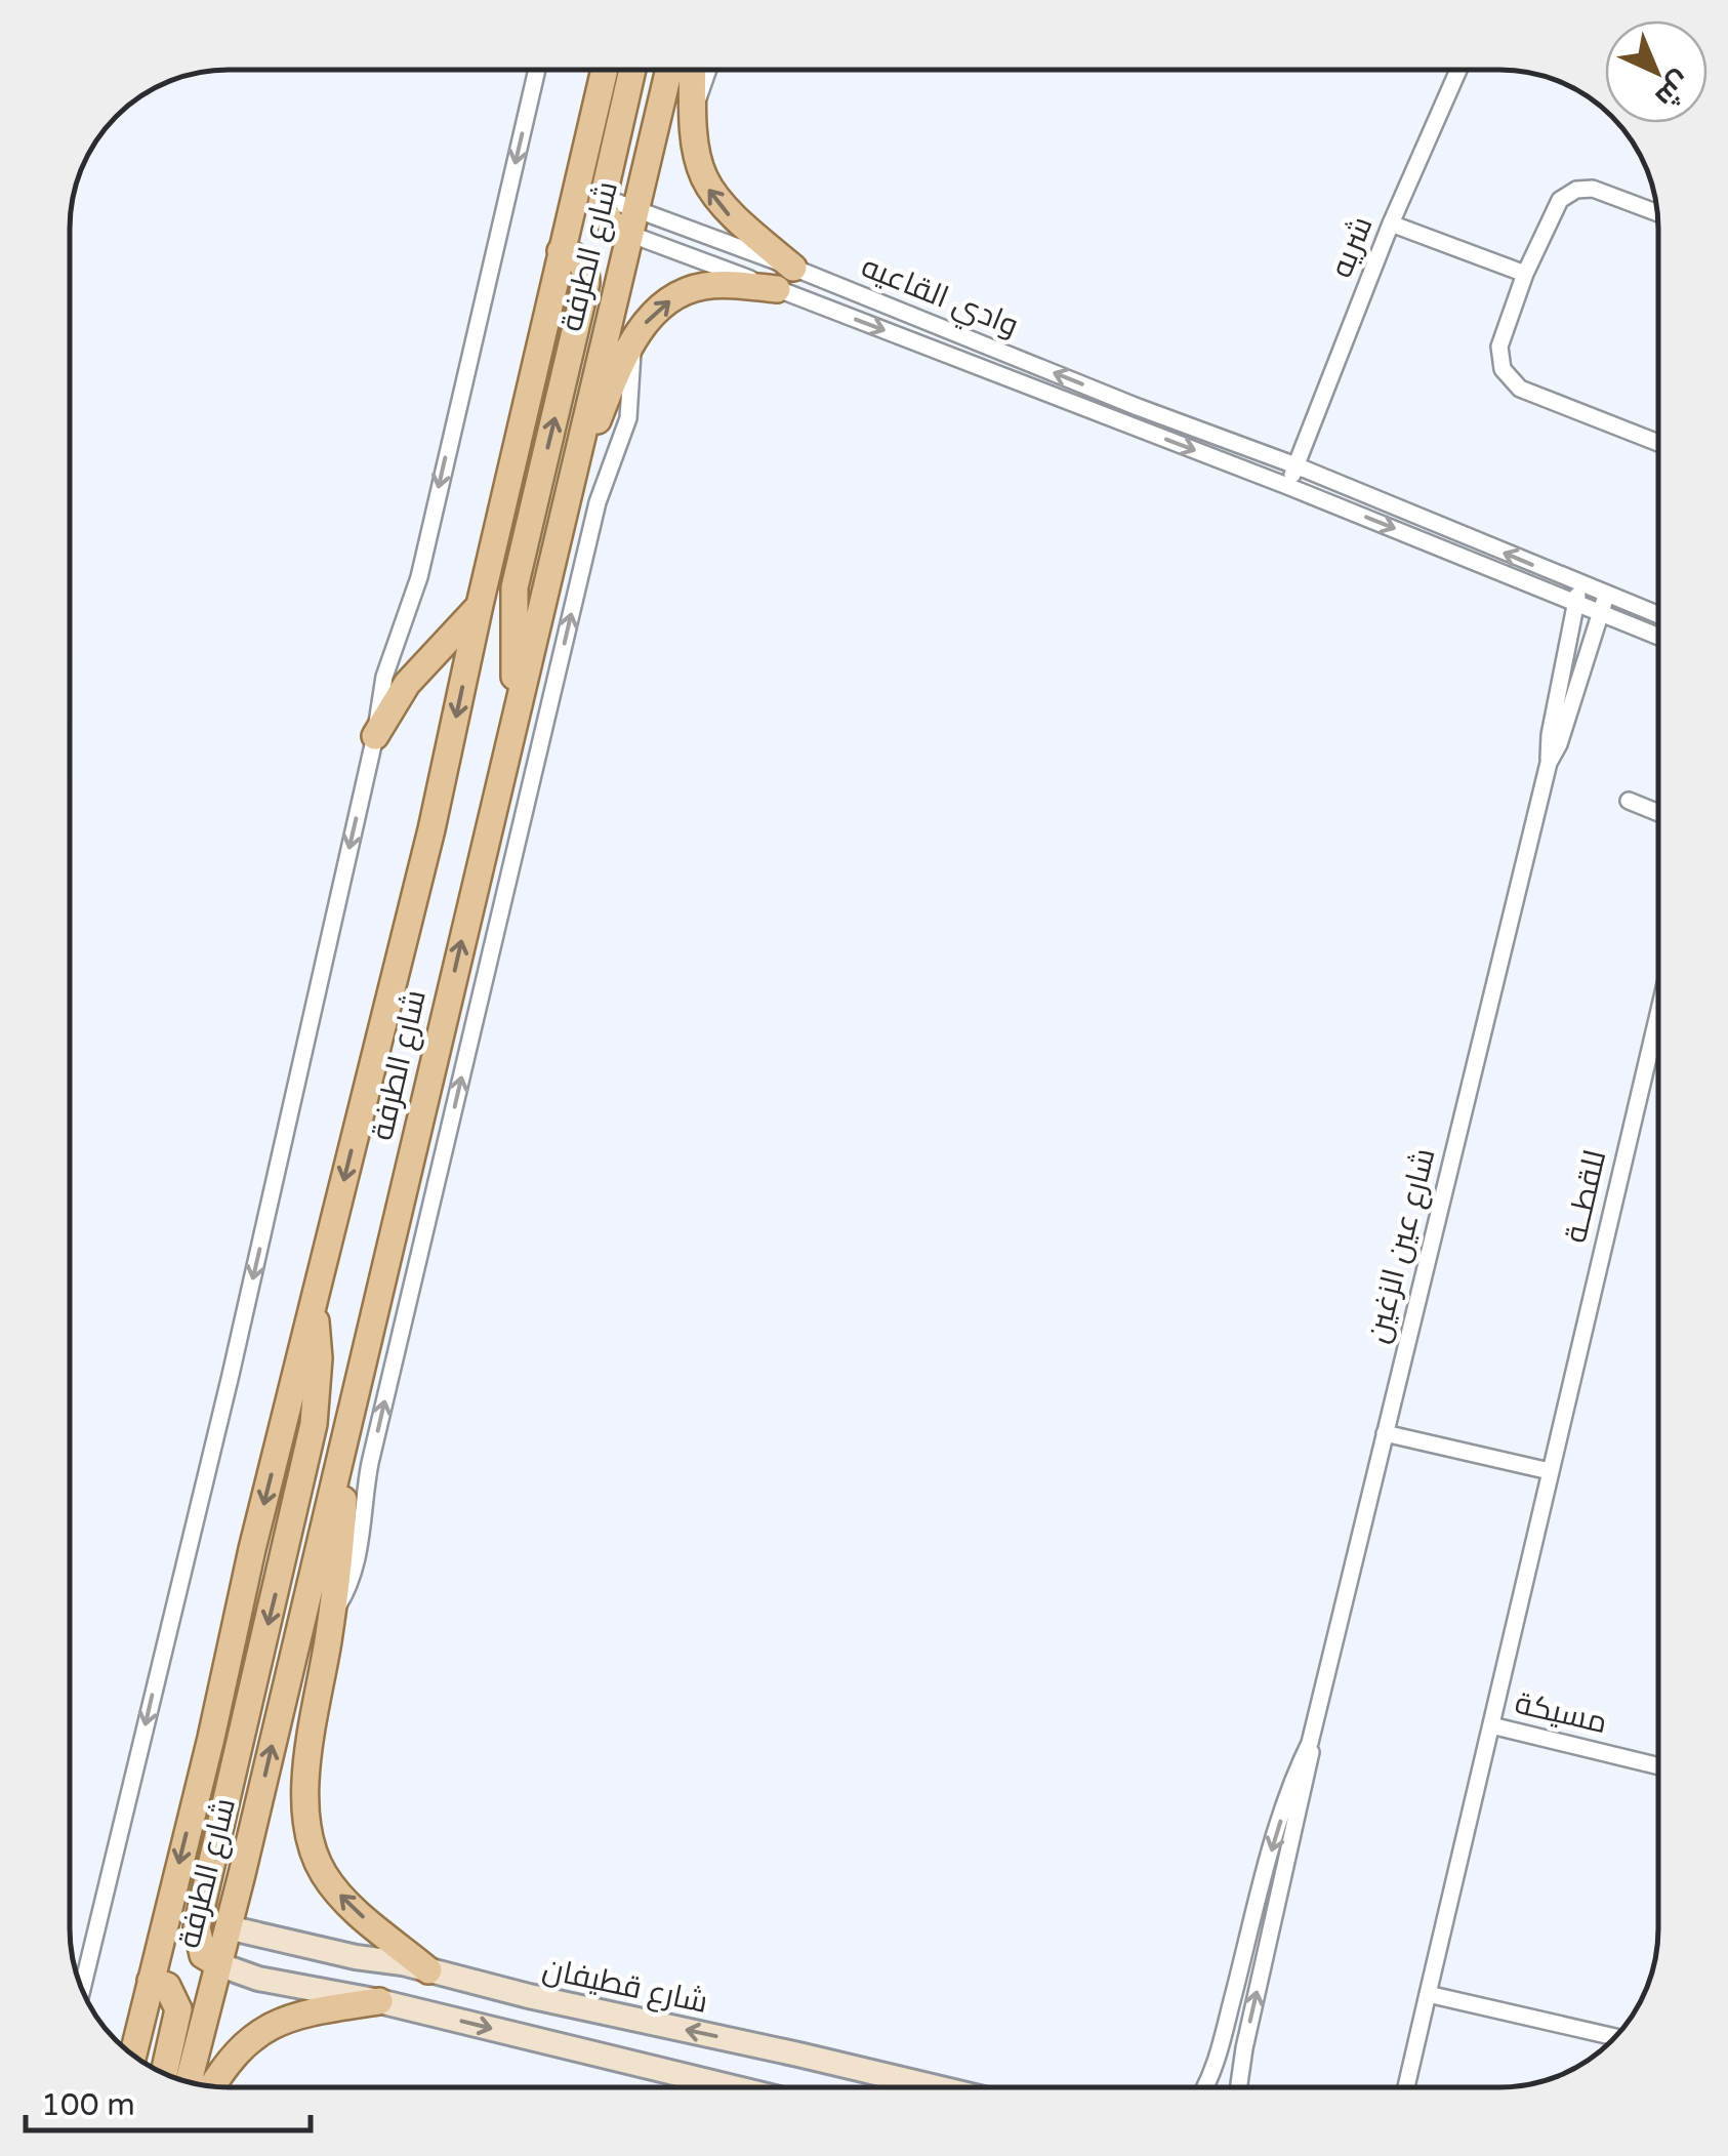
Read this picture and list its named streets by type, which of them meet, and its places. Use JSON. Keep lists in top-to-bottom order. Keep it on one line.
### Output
{"streets":{"main road":["شارع الطرفة"],"street":["شريه","وادي القاعيه","للقطــة","شارع عين الزغين","مسيكة","شارع قطيفان"]},"crossings":[["شريه","وادي القاعيه"],["شارع الطرفة","وادي القاعيه"],["شارع الطرفة","شارع قطيفان"],["وادي القاعيه","شارع عين الزغين"],["للقطــة","مسيكة"]],"scale_bar":"100 m","north":"bottom right"}
